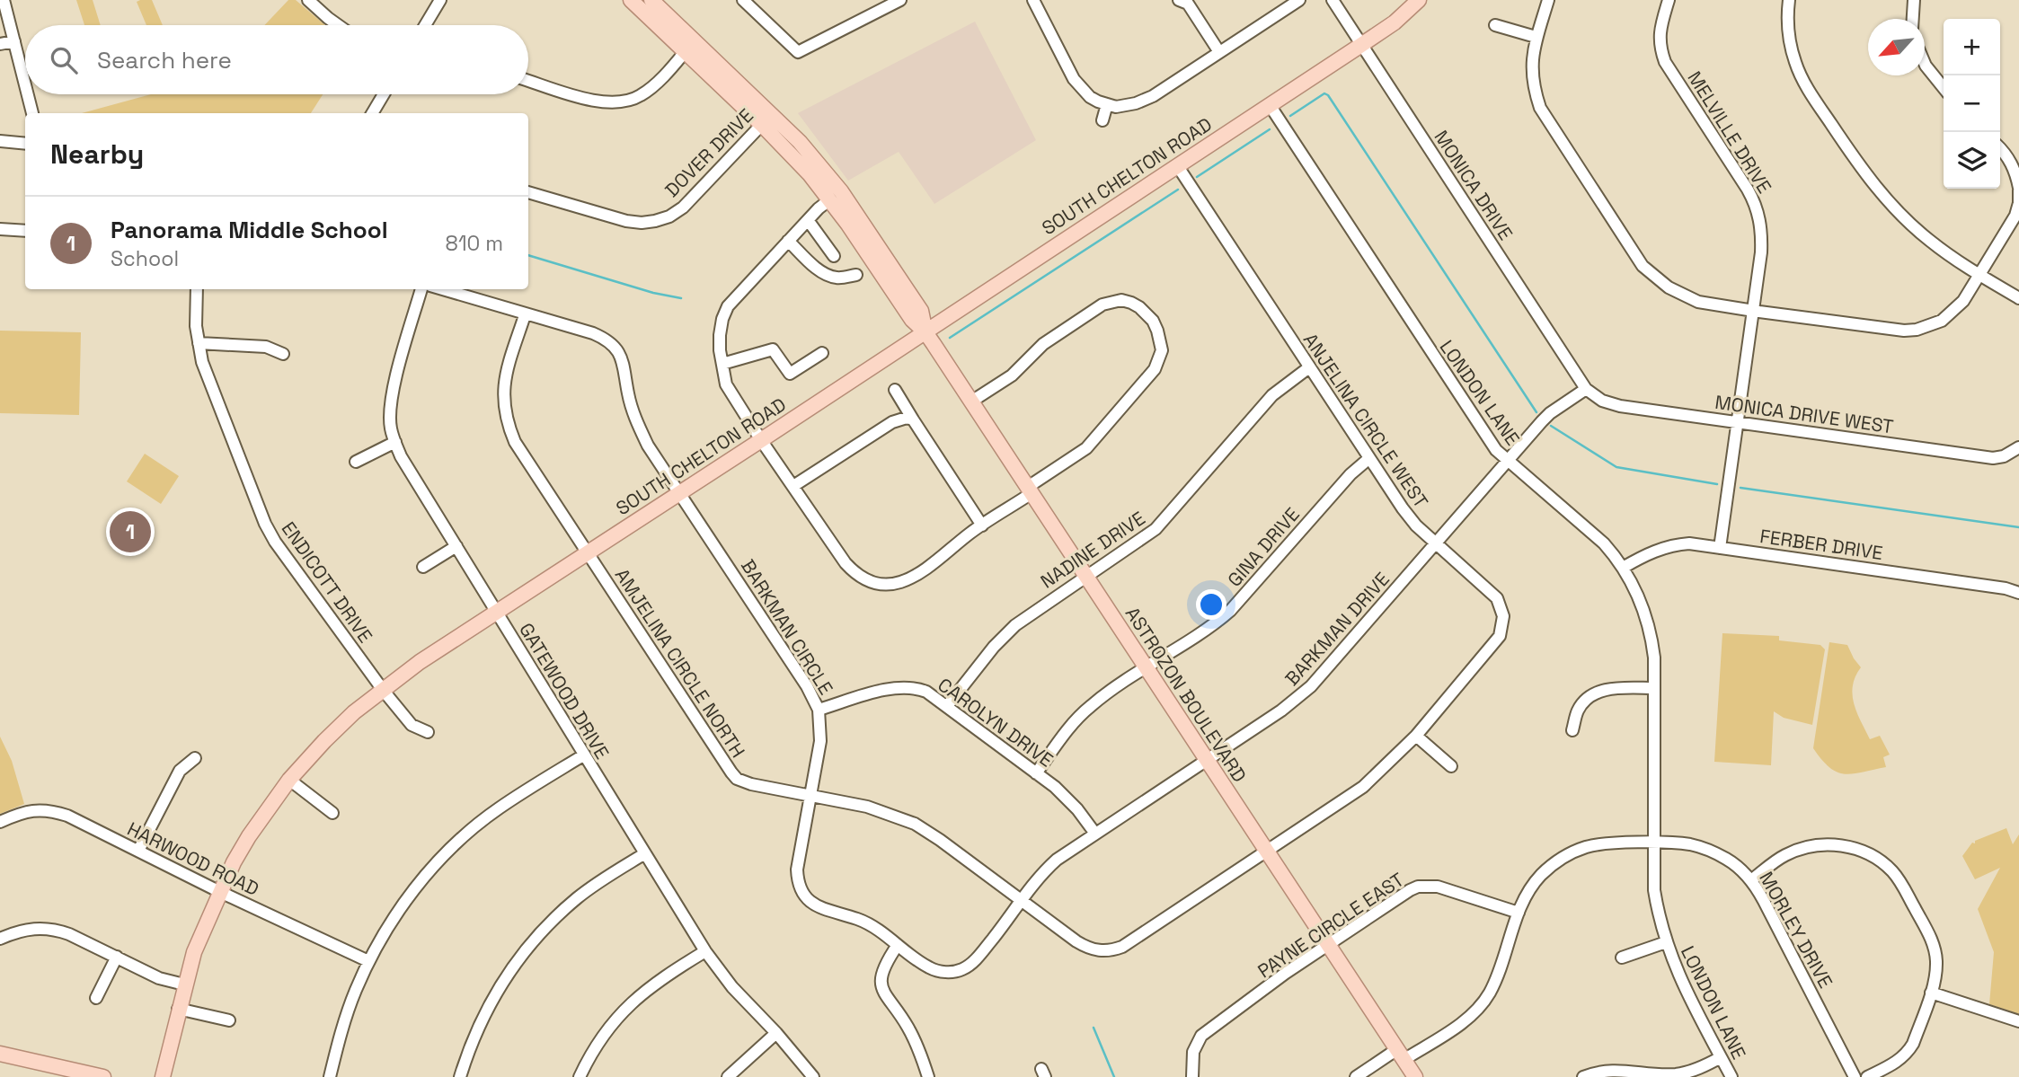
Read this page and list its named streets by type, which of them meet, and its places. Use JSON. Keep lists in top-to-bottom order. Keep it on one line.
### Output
{"streets":{"main road":["SOUTH CHELTON ROAD","ASTROZON BOULEVARD"],"street":["MELVILLE DRIVE","DOVER DRIVE","MONICA DRIVE","LONDON LANE","MONICA DRIVE WEST","ANJELINA CIRCLE WEST","FERBER DRIVE","GINA DRIVE","NADINE DRIVE","ENDICOTT DRIVE","BARKMAN CIRCLE","BARKMAN DRIVE","AMJELINA CIRCLE NORTH","GATEWOOD DRIVE","CAROLYN DRIVE","HARWOOD ROAD","PAYNE CIRCLE EAST","MORLEY DRIVE"]},"crossings":[["MELVILLE DRIVE","MONICA DRIVE WEST"],["MELVILLE DRIVE","FERBER DRIVE"],["DOVER DRIVE","ASTROZON BOULEVARD"],["SOUTH CHELTON ROAD","MONICA DRIVE"],["SOUTH CHELTON ROAD","LONDON LANE"],["SOUTH CHELTON ROAD","ANJELINA CIRCLE WEST"],["SOUTH CHELTON ROAD","ENDICOTT DRIVE"],["SOUTH CHELTON ROAD","BARKMAN CIRCLE"],["SOUTH CHELTON ROAD","AMJELINA CIRCLE NORTH"],["SOUTH CHELTON ROAD","GATEWOOD DRIVE"],["SOUTH CHELTON ROAD","ASTROZON BOULEVARD"],["SOUTH CHELTON ROAD","HARWOOD ROAD"],["MONICA DRIVE","MONICA DRIVE WEST"],["MONICA DRIVE","BARKMAN DRIVE"],["LONDON LANE","FERBER DRIVE"],["LONDON LANE","BARKMAN DRIVE"],["LONDON LANE","MORLEY DRIVE"],["MONICA DRIVE WEST","BARKMAN DRIVE"],["ANJELINA CIRCLE WEST","GINA DRIVE"],["ANJELINA CIRCLE WEST","NADINE DRIVE"],["ANJELINA CIRCLE WEST","BARKMAN CIRCLE"],["ANJELINA CIRCLE WEST","BARKMAN DRIVE"],["ANJELINA CIRCLE WEST","AMJELINA CIRCLE NORTH"],["ANJELINA CIRCLE WEST","ASTROZON BOULEVARD"],["GINA DRIVE","ASTROZON BOULEVARD"],["GINA DRIVE","CAROLYN DRIVE"],["NADINE DRIVE","ASTROZON BOULEVARD"],["NADINE DRIVE","CAROLYN DRIVE"],["BARKMAN CIRCLE","BARKMAN DRIVE"],["BARKMAN CIRCLE","AMJELINA CIRCLE NORTH"],["BARKMAN CIRCLE","CAROLYN DRIVE"],["BARKMAN DRIVE","AMJELINA CIRCLE NORTH"],["BARKMAN DRIVE","ASTROZON BOULEVARD"],["BARKMAN DRIVE","CAROLYN DRIVE"],["ASTROZON BOULEVARD","PAYNE CIRCLE EAST"],["ASTROZON BOULEVARD","MORLEY DRIVE"],["PAYNE CIRCLE EAST","MORLEY DRIVE"]],"north":"bottom left","page":{"map_buttons":["+","−"],"search":"Search here","heading":"Nearby","list":[{"mark":"1","name":"Panorama Middle School","note":"School","value":"810 m"}],"pins":"1"}}
